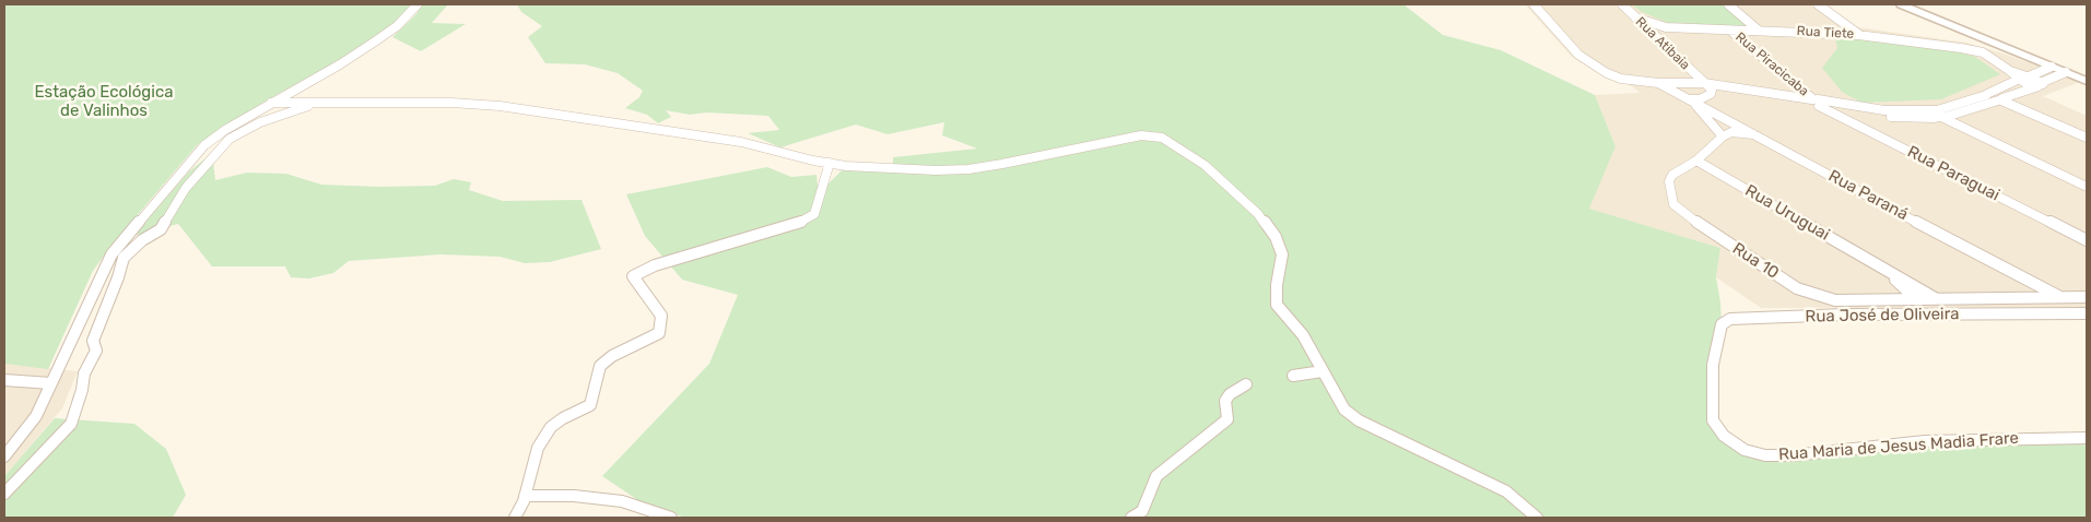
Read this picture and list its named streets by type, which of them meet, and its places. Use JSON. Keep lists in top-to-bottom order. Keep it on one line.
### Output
{"streets":{"street":["Rua Tiete","Rua Atibaia","Rua Piracicaba","Rua Paraguai","Rua Paraná","Rua Uruguai","Rua 10","Rua José de Oliveira","Rua Maria de Jesus Madia Frare"]},"crossings":[["Rua Tiete","Rua Atibaia"],["Rua Tiete","Rua Piracicaba"],["Rua Piracicaba","Rua Paraguai"],["Rua Paraná","Rua 10"],["Rua Uruguai","Rua 10"],["Rua José de Oliveira","Rua Maria de Jesus Madia Frare"]],"parks":["Estação Ecológica de Valinhos"]}
